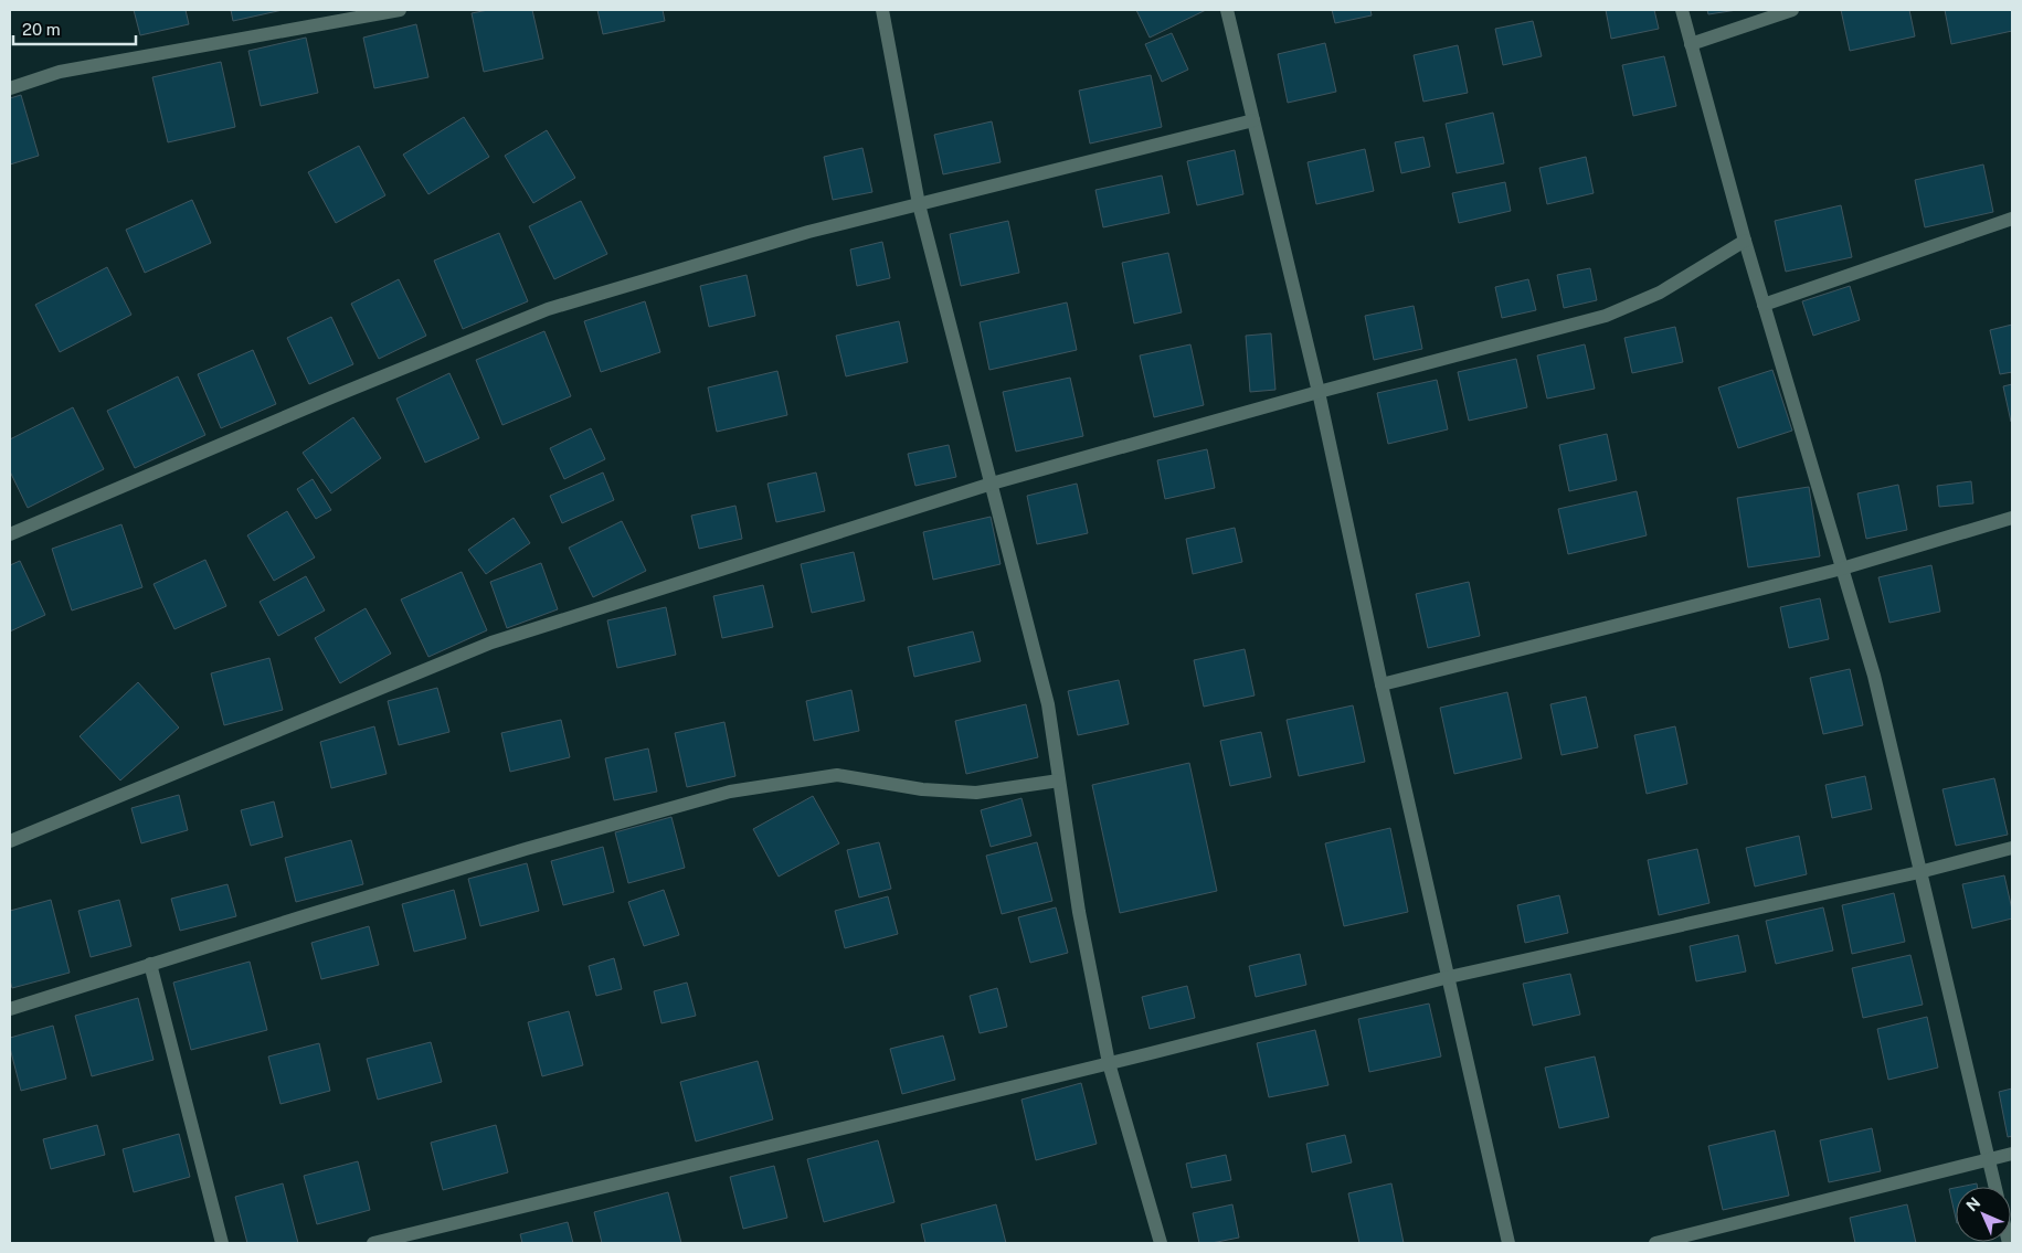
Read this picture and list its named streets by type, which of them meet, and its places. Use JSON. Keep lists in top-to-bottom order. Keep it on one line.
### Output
{"scale_bar":"20 m","north":"top left"}
